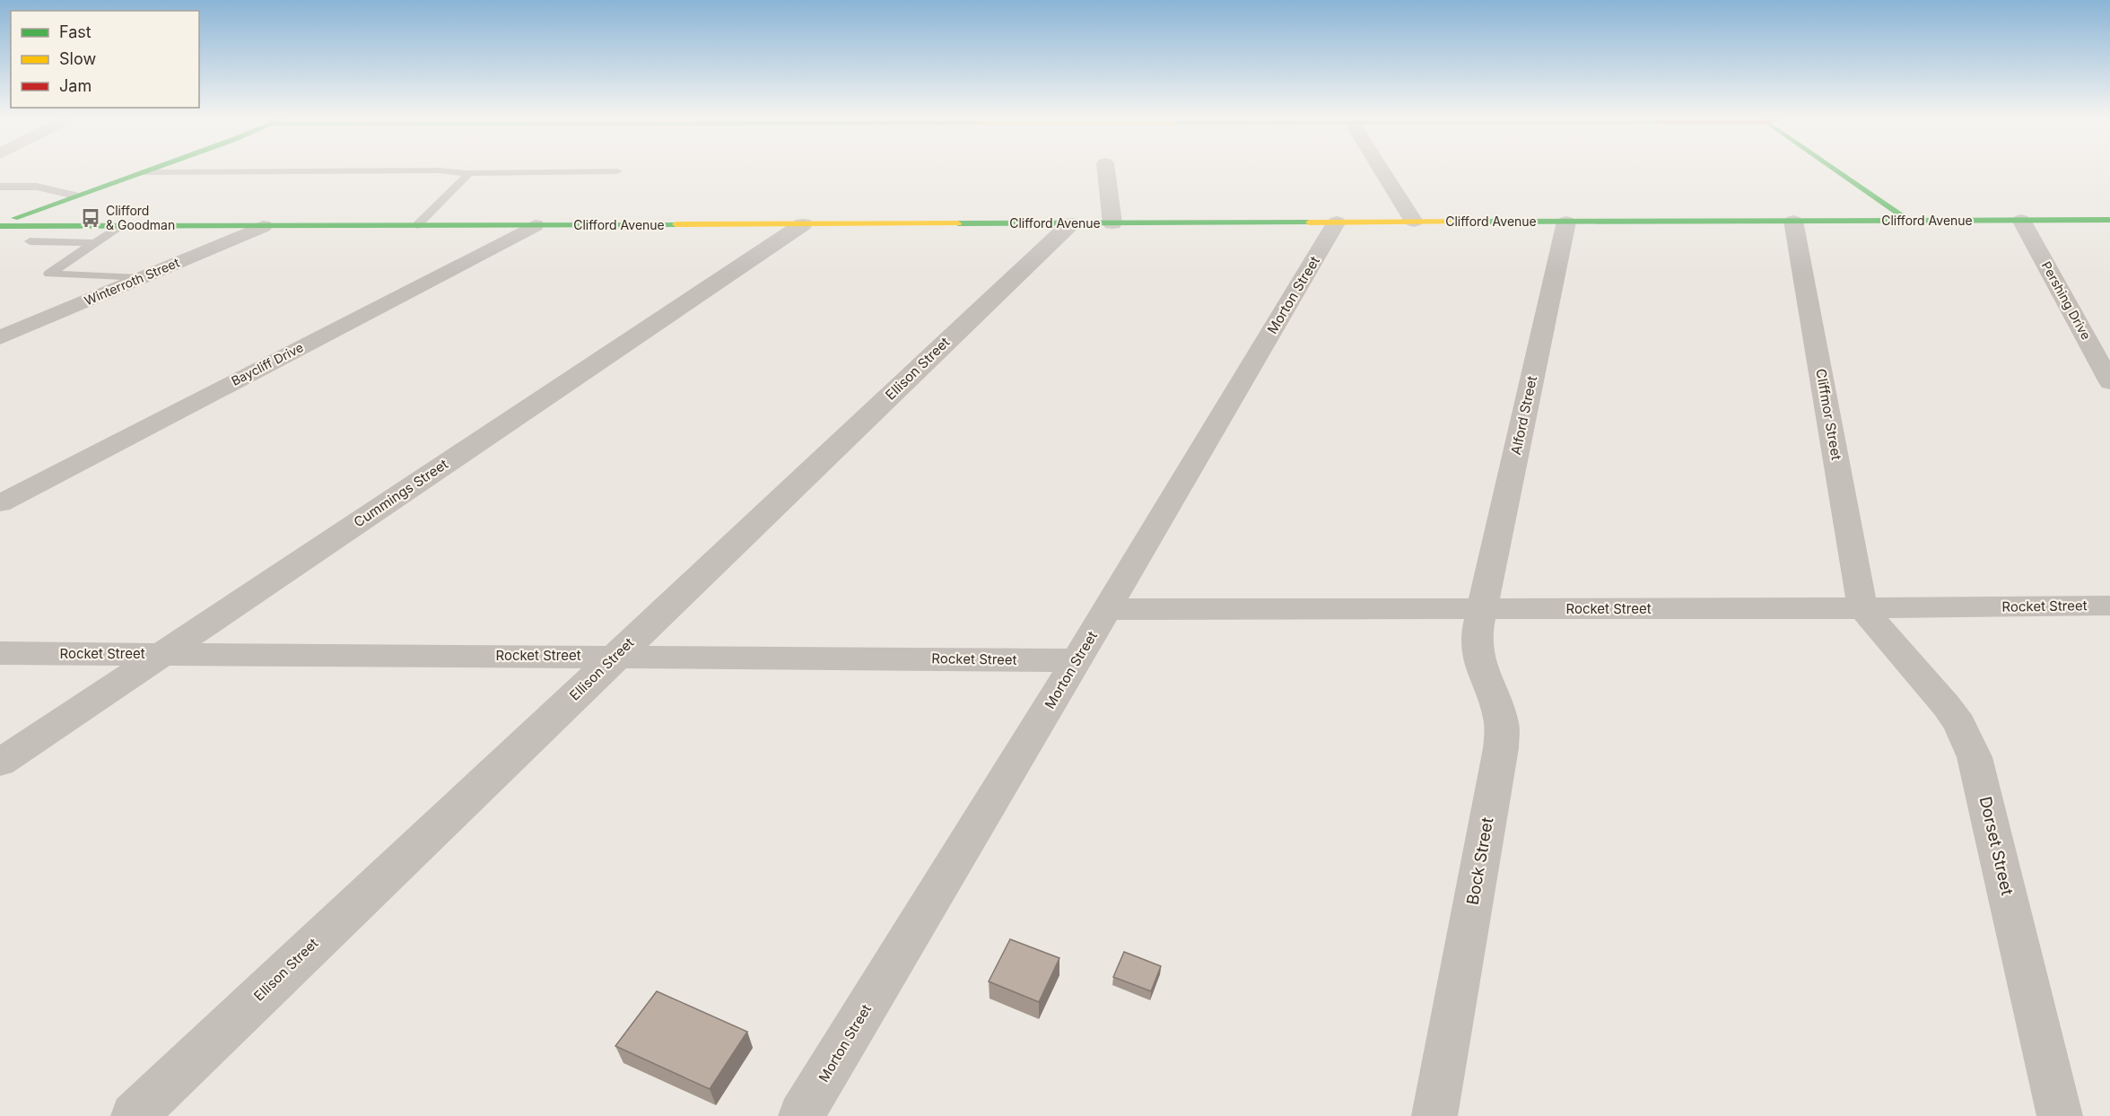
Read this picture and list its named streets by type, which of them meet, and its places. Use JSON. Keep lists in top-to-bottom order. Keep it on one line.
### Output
{"streets":{"main road":["Clifford Avenue"],"street":["Winterroth Street","Morton Street","Pershing Drive","Baycliff Drive","Ellison Street","Cliffmor Street","Alford Street","Cummings Street","Rocket Street","Dorset Street","Bock Street"]},"crossings":[["Clifford Avenue","Winterroth Street"],["Clifford Avenue","Morton Street"],["Clifford Avenue","Pershing Drive"],["Clifford Avenue","Baycliff Drive"],["Clifford Avenue","Ellison Street"],["Clifford Avenue","Cliffmor Street"],["Clifford Avenue","Alford Street"],["Clifford Avenue","Cummings Street"],["Morton Street","Rocket Street"],["Ellison Street","Rocket Street"],["Cliffmor Street","Rocket Street"],["Cliffmor Street","Dorset Street"],["Alford Street","Rocket Street"],["Alford Street","Bock Street"],["Cummings Street","Rocket Street"],["Rocket Street","Dorset Street"],["Rocket Street","Bock Street"]],"places":{"bus stop":["Clifford & Goodman"]},"legend":["Fast","Slow","Jam"]}
